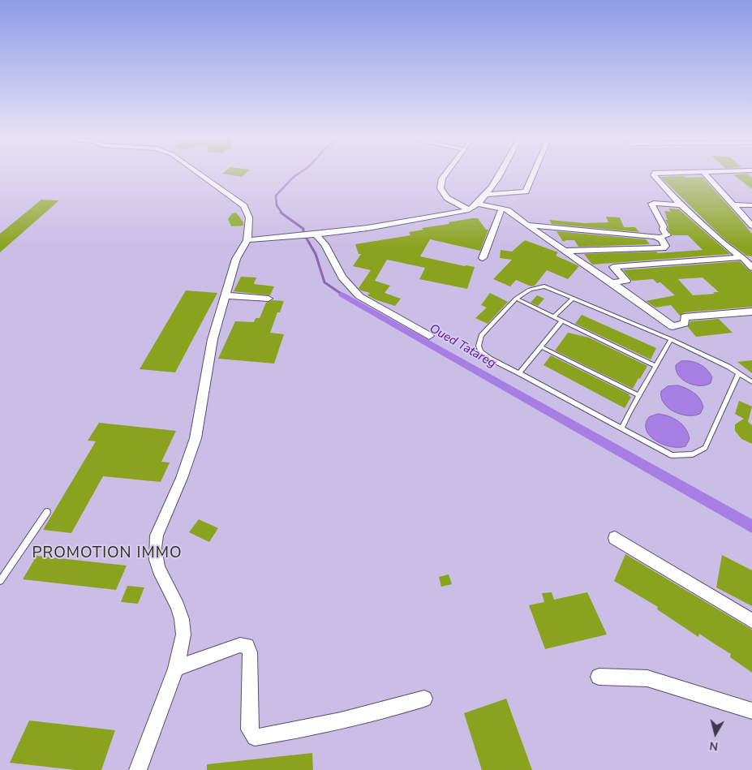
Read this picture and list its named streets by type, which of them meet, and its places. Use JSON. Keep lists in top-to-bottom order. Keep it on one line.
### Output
{"districts":["PROMOTION IMMO"],"water":["Oued Tatareg"],"north":"bottom"}
